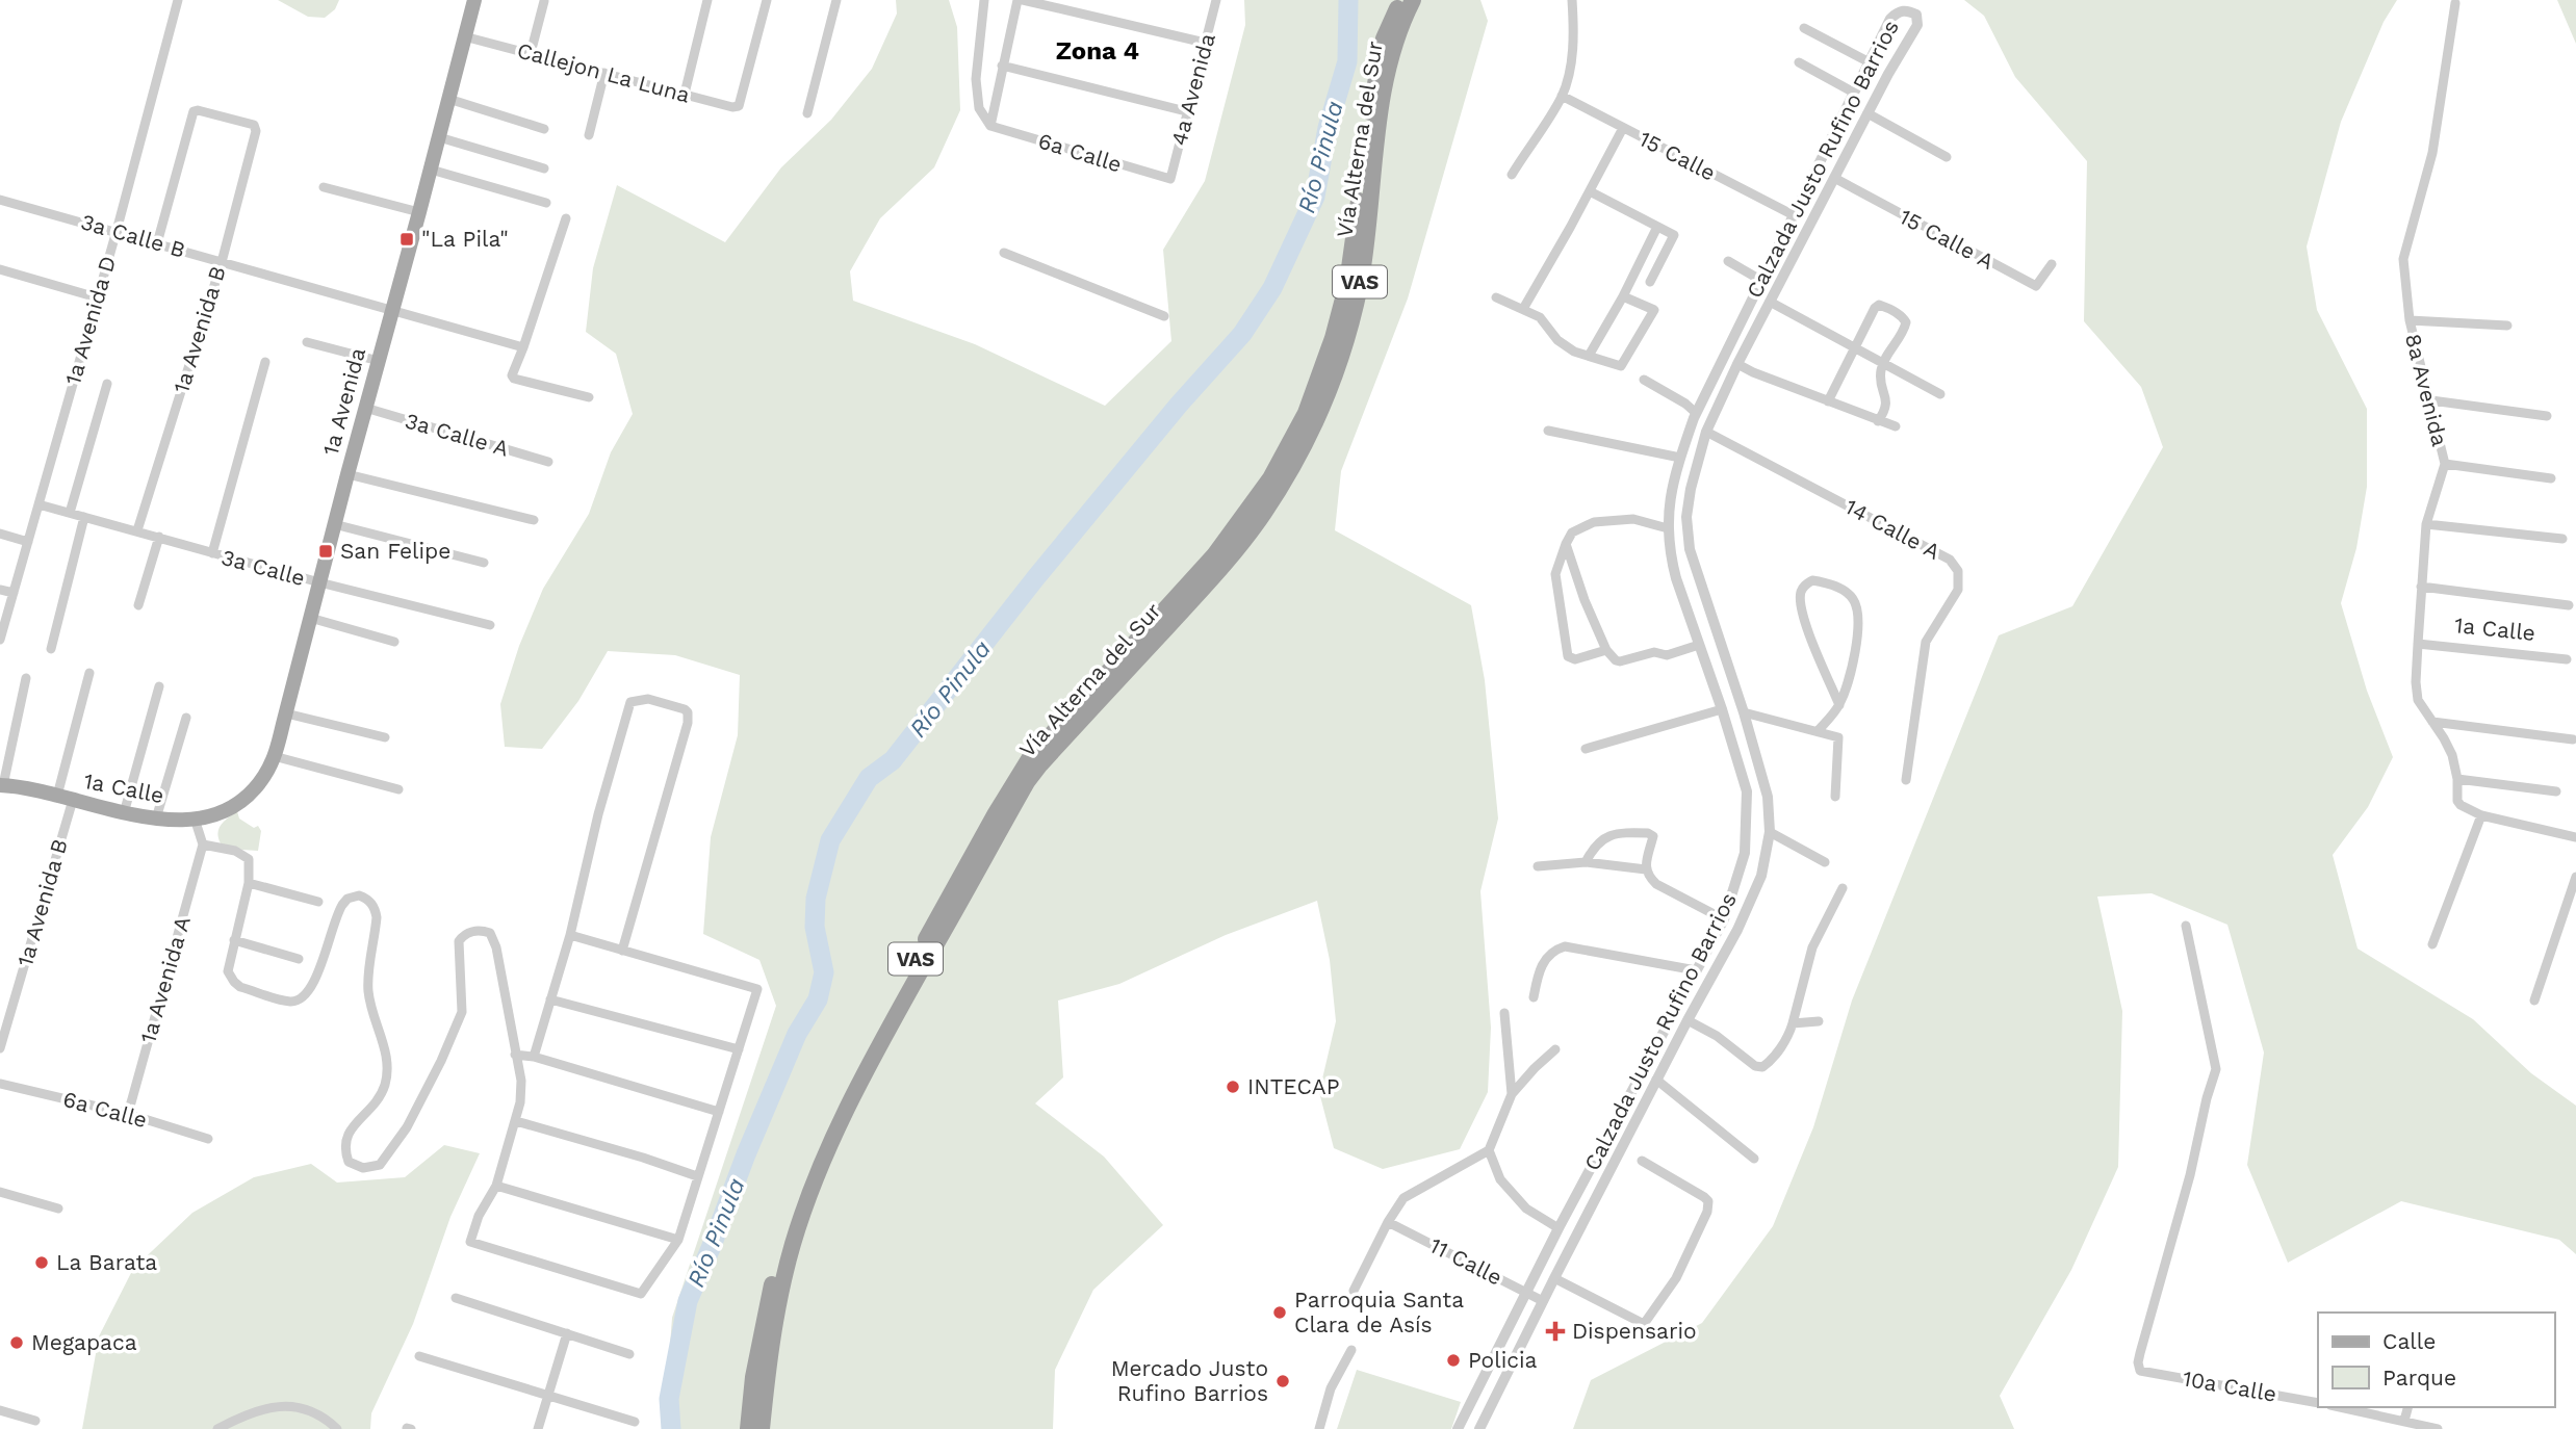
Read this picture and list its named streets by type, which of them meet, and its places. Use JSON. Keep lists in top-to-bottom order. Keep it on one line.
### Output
{"streets":{"highway":["Vía Alterna del Sur","VAS"],"main road":["1a Avenida","1a Calle"],"street":["Callejon La Luna","4a Avenida","6a Calle","15 Calle","Calzada Justo Rufino Barrios","3a Calle B","15 Calle A","1a Avenida D","1a Avenida B","8a Avenida","3a Calle A","14 Calle A","3a Calle","1a Avenida A","11 Calle","10a Calle"]},"crossings":[["Callejon La Luna","1a Avenida"],["4a Avenida","6a Calle"],["6a Calle","1a Avenida A"],["15 Calle","Calzada Justo Rufino Barrios"],["Calzada Justo Rufino Barrios","15 Calle A"],["Calzada Justo Rufino Barrios","14 Calle A"],["Calzada Justo Rufino Barrios","11 Calle"],["3a Calle B","1a Avenida D"],["3a Calle B","1a Avenida B"],["3a Calle B","1a Avenida"],["1a Avenida D","3a Calle"],["1a Avenida B","3a Calle"],["1a Avenida B","1a Calle"],["8a Avenida","1a Calle"],["1a Avenida","3a Calle A"],["1a Avenida","3a Calle"],["1a Avenida","1a Calle"]],"districts":["Zona 4"],"water":["Río Pinula"],"places":{"transit":["\"La Pila\"","San Felipe"],"other":["INTECAP","La Barata","Parroquia Santa Clara de Asís","Megapaca","Policia","Mercado Justo Rufino Barrios"],"health":["Dispensario"]},"legend":["Calle","Parque"]}
